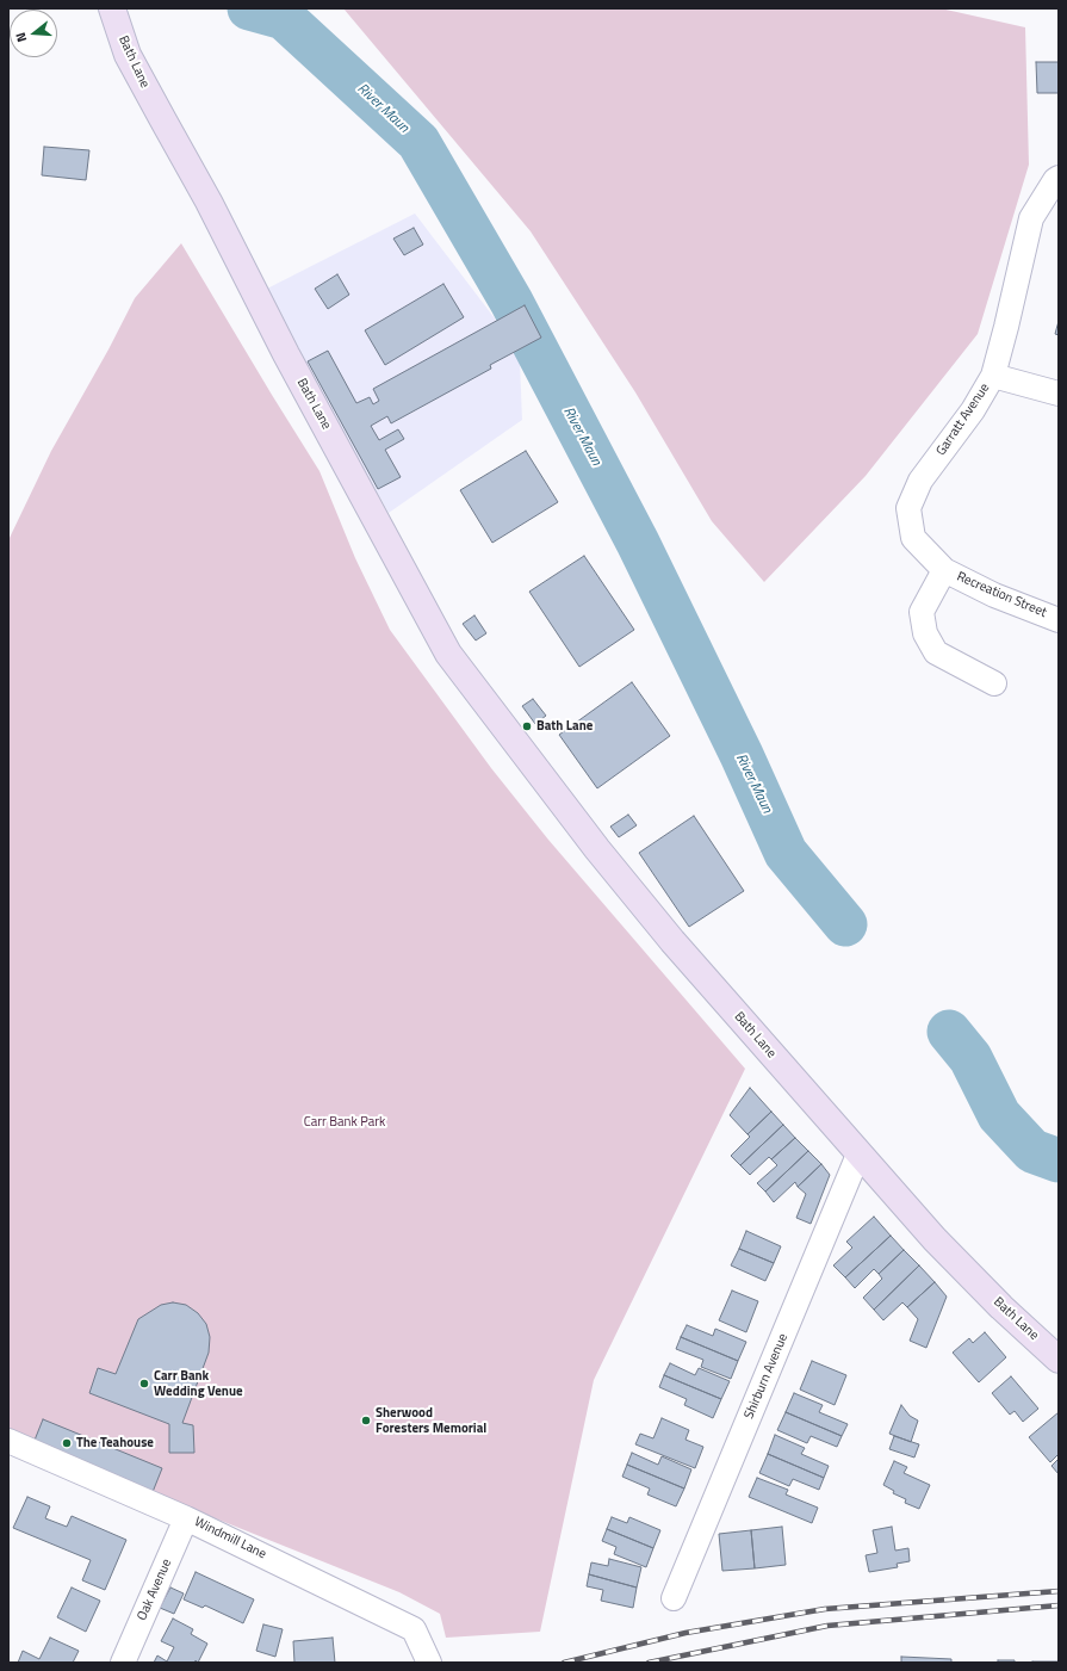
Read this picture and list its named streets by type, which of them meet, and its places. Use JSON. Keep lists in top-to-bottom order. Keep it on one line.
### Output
{"streets":{"main road":["Bath Lane"],"street":["Garratt Avenue","Recreation Street","Shirburn Avenue","Windmill Lane","Oak Avenue"]},"crossings":[["Bath Lane","Shirburn Avenue"],["Garratt Avenue","Recreation Street"],["Windmill Lane","Oak Avenue"]],"water":["River Maun"],"parks":["Carr Bank Park"],"places":["Bath Lane","Carr Bank Wedding Venue","Sherwood Foresters Memorial","The Teahouse"],"north":"left"}
